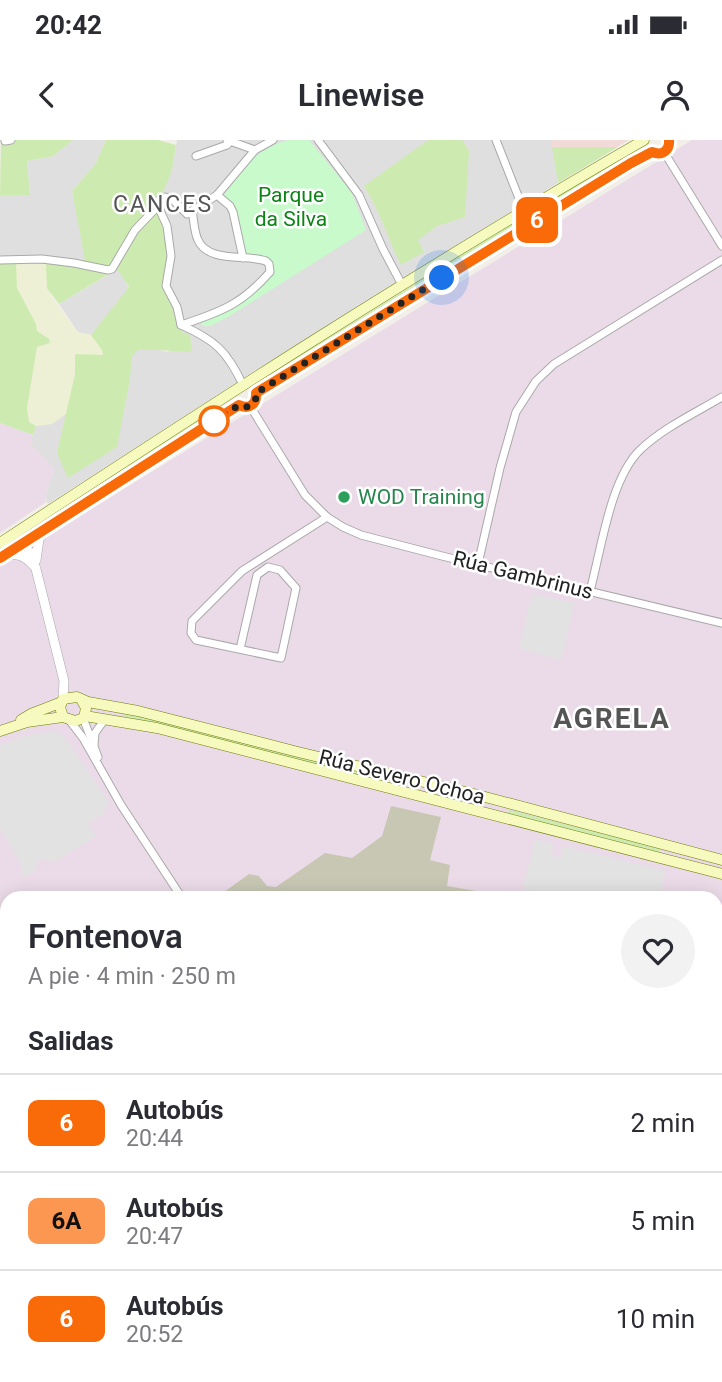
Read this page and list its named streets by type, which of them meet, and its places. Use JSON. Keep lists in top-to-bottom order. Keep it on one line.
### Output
{"streets":{"main road":["Rúa Severo Ochoa"],"street":["Rúa Gambrinus"]},"districts":["CANCES","AGRELA"],"parks":["Parque da Silva"],"places":["WOD Training"],"lines":["bus line 6"],"page":{"status":"20:42","header":"Linewise","on_map":"6","heading":[["Fontenova","A pie · 4 min · 250 m"],"Salidas"],"list":[{"mark":"6","name":"Autobús","note":"20:44","value":"2 min"},{"mark":"6A","name":"Autobús","note":"20:47","value":"5 min"},{"mark":"6","name":"Autobús","note":"20:52","value":"10 min"}]}}
